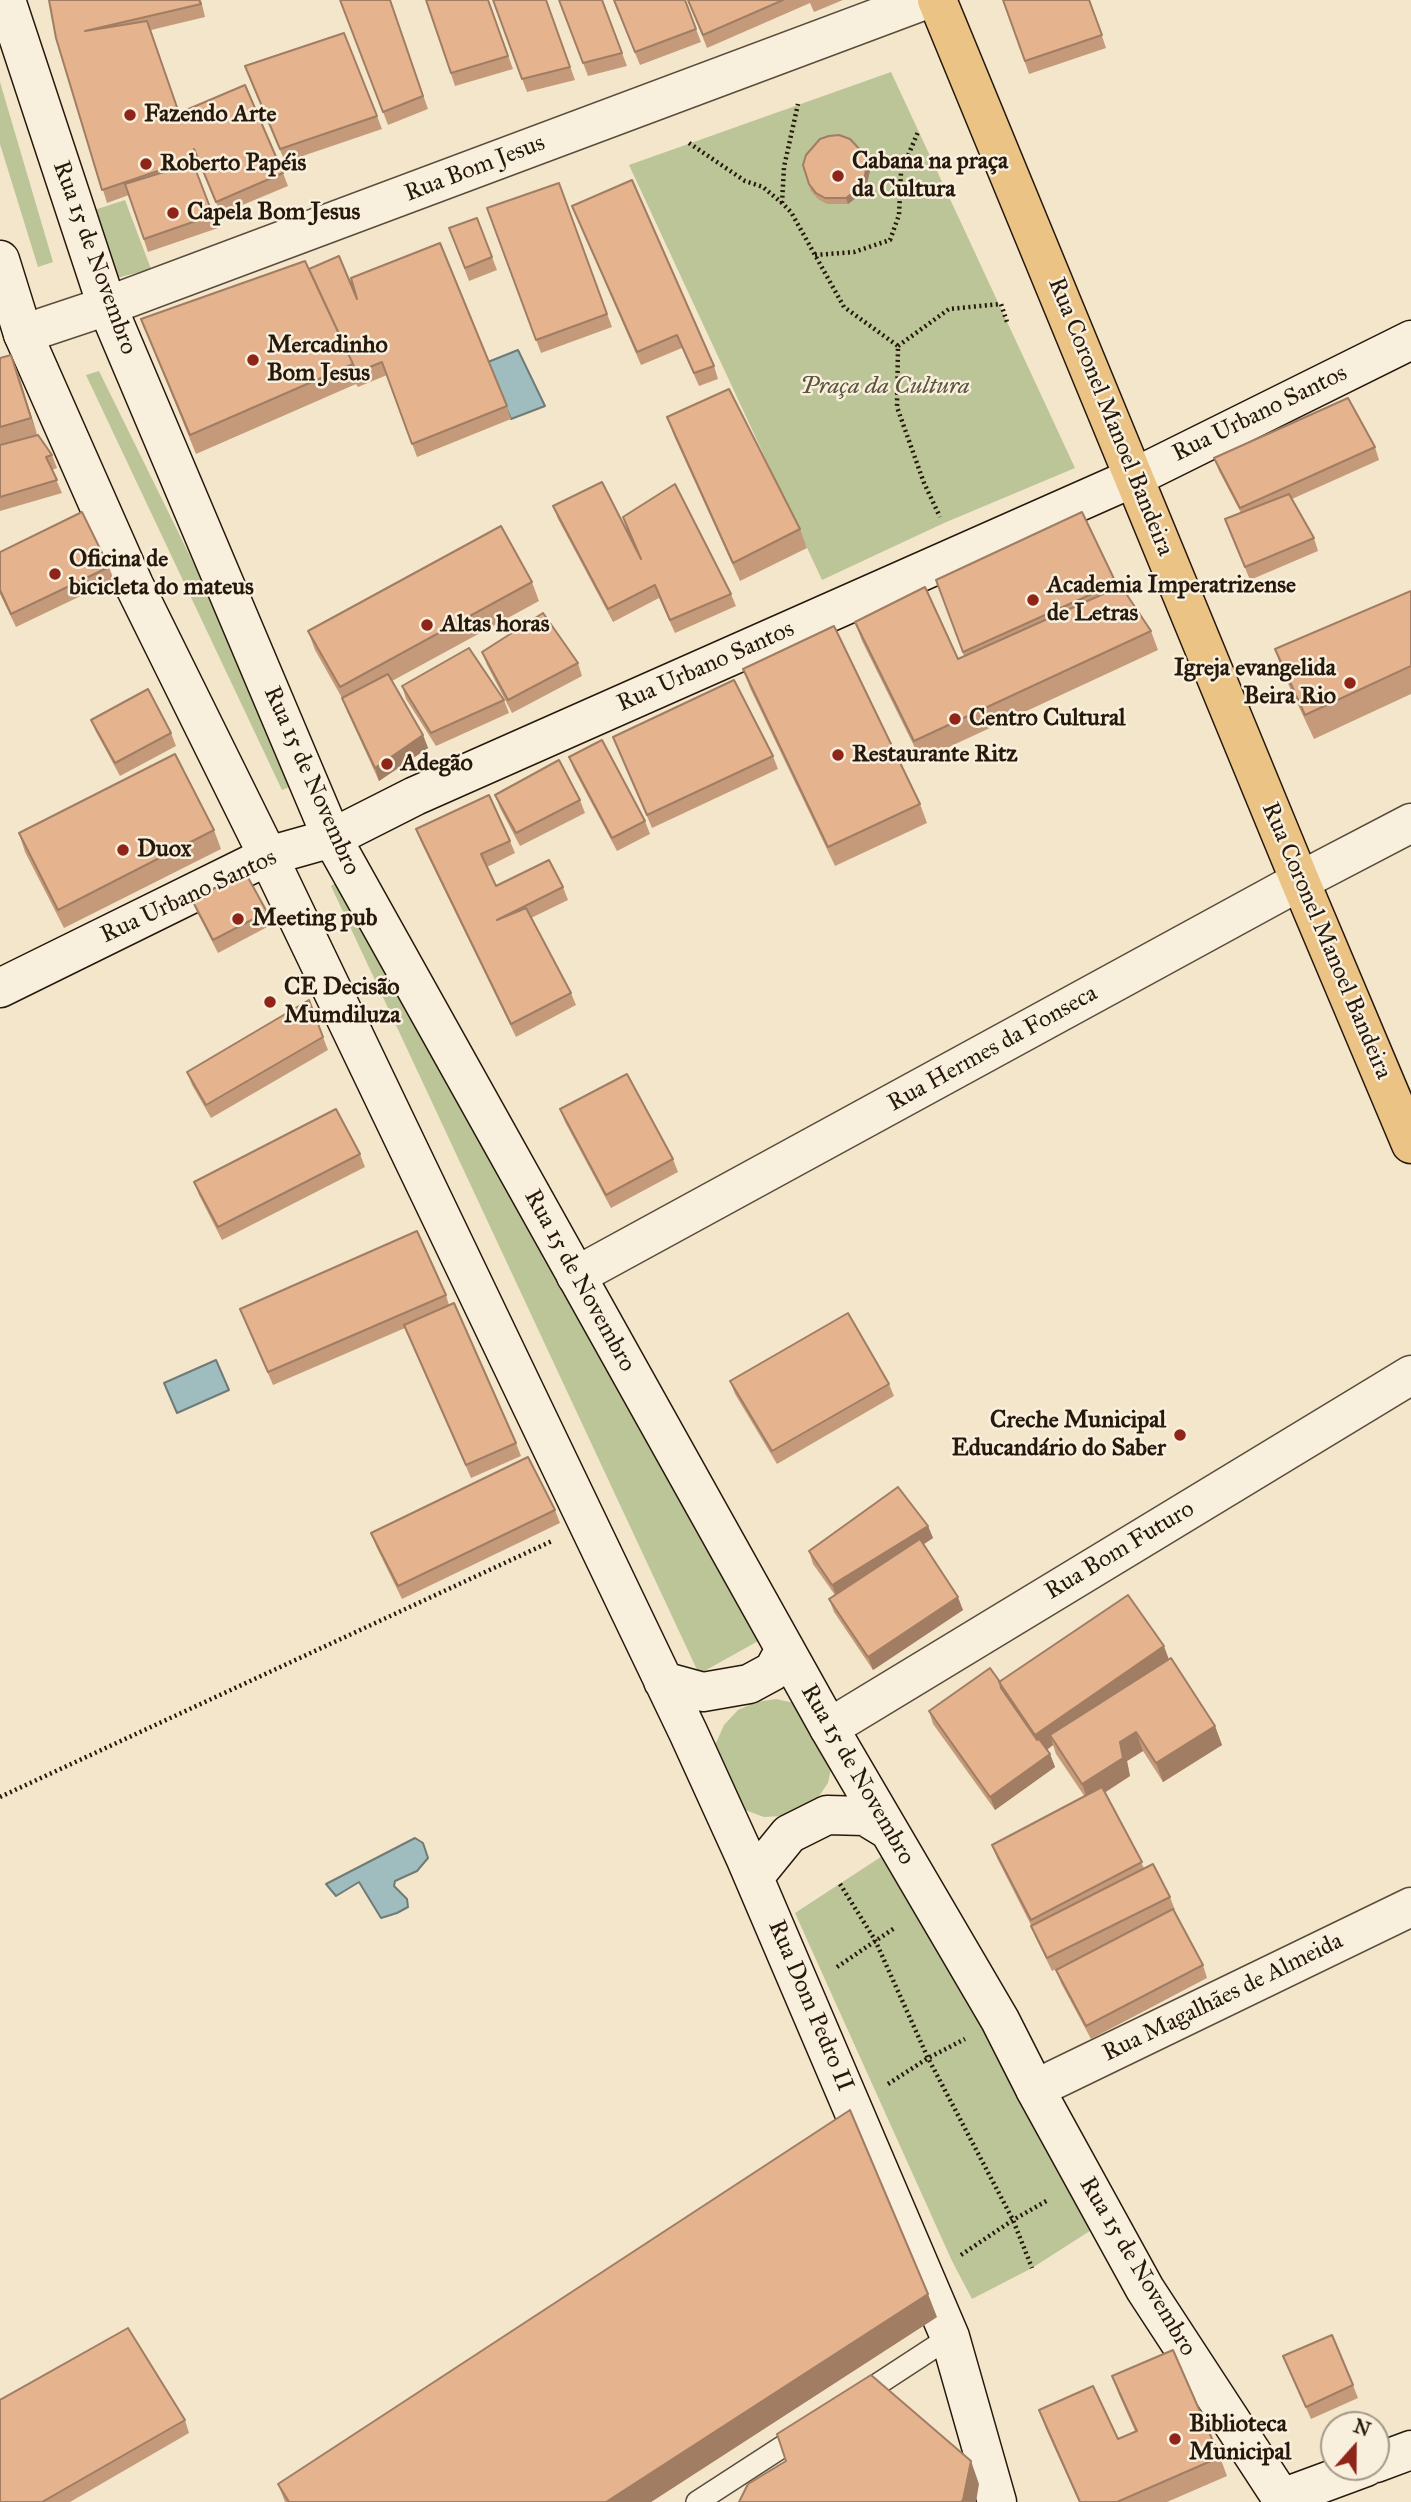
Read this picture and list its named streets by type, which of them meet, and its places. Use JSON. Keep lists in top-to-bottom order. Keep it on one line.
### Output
{"streets":{"main road":["Rua Bom Jesus","Rua 15 de Novembro","Rua Urbano Santos","Rua Coronel Manoel Bandeira","Rua Hermes da Fonseca","Rua Bom Futuro","Rua Magalhães de Almeida","Rua Dom Pedro II"]},"crossings":[["Rua Bom Jesus","Rua 15 de Novembro"],["Rua 15 de Novembro","Rua Urbano Santos"],["Rua 15 de Novembro","Rua Hermes da Fonseca"],["Rua 15 de Novembro","Rua Bom Futuro"],["Rua 15 de Novembro","Rua Magalhães de Almeida"],["Rua Urbano Santos","Rua Coronel Manoel Bandeira"],["Rua Coronel Manoel Bandeira","Rua Hermes da Fonseca"]],"parks":["Praça da Cultura"],"places":["Fazendo Arte","Roberto Papéis","Cabana na praça da Cultura","Capela Bom Jesus","Mercadinho Bom Jesus","Oficina de bicicleta do mateus","Academia Imperatrizense de Letras","Altas horas","Igreja evangelida Beira Rio","Centro Cultural","Restaurante Ritz","Adegão","Duox","Meeting pub","CE Decisão Mumdiluza","Creche Municipal Educandário do Saber","Biblioteca Municipal"],"north":"top"}
